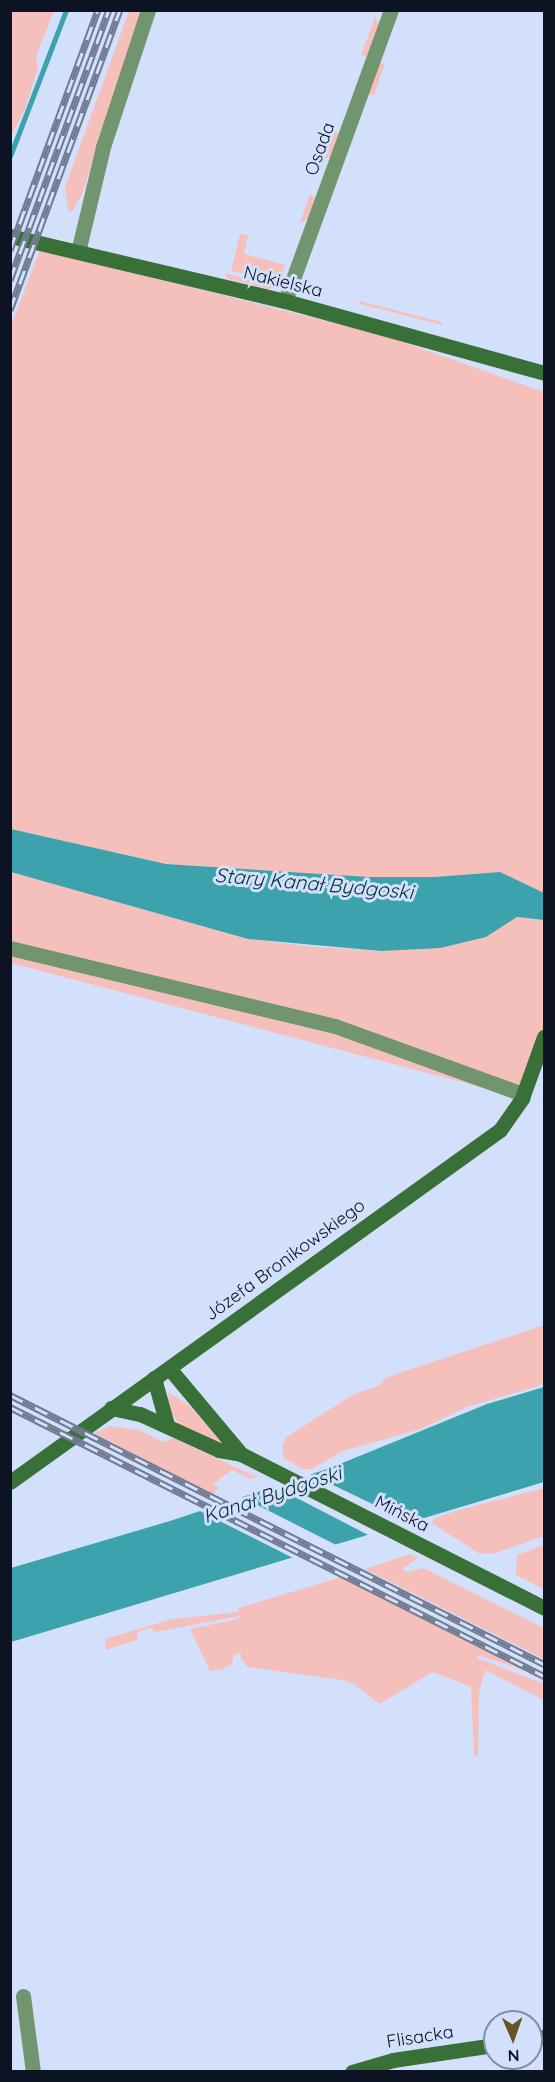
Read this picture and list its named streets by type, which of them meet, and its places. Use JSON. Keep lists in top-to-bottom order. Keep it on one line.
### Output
{"streets":{"street":["Osada","Nakielska","Józefa Bronikowskiego","Mińska","Flisacka"]},"crossings":[["Osada","Nakielska"],["Józefa Bronikowskiego","Mińska"]],"water":["Stary Kanał Bydgoski","Kanał Bydgoski"],"north":"bottom"}
